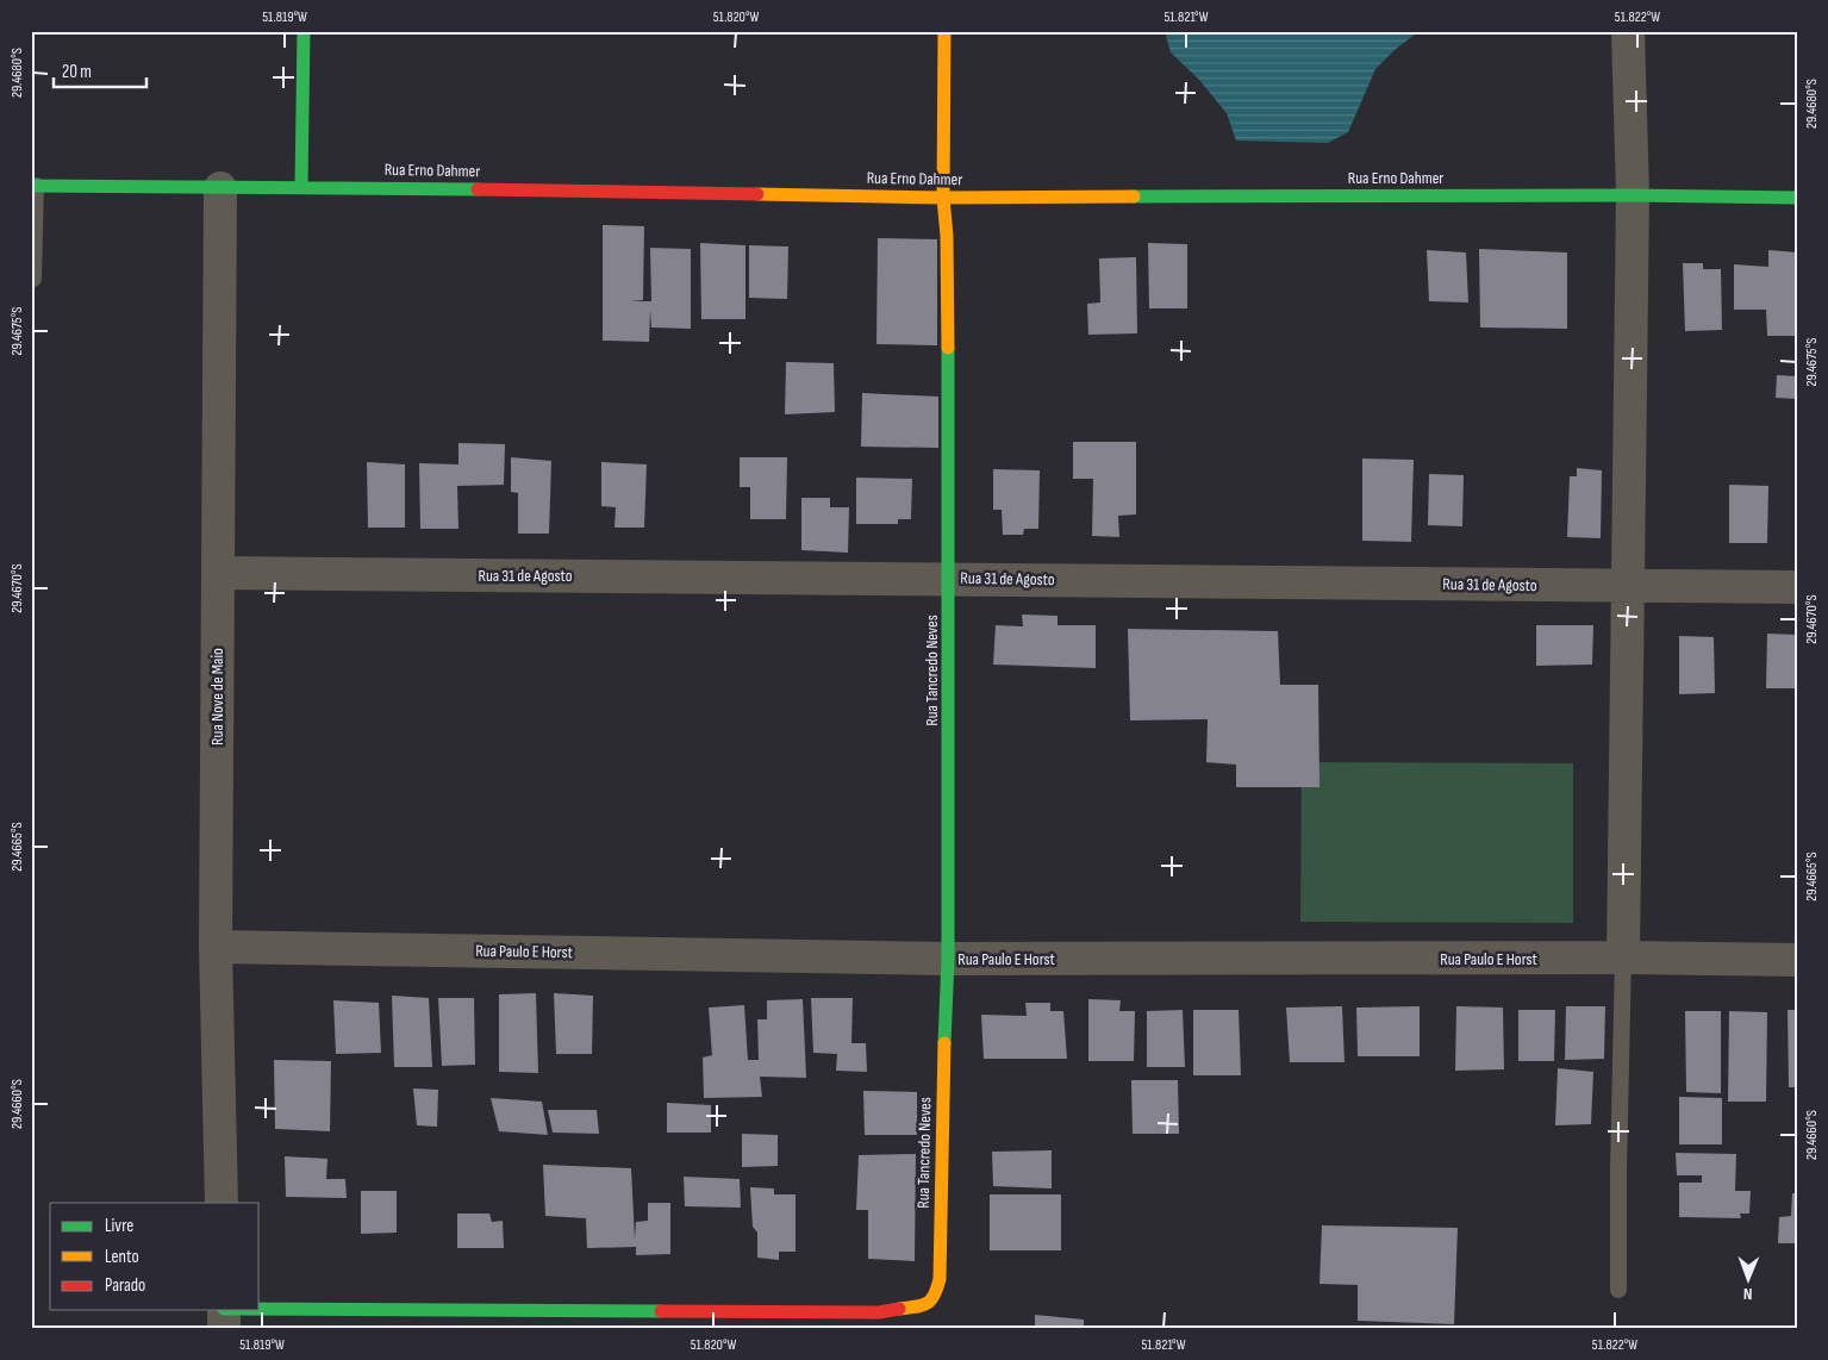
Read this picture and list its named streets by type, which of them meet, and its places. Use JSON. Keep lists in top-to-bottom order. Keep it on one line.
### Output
{"streets":{"street":["Rua Erno Dahmer","Rua 31 de Agosto","Rua Tancredo Neves","Rua Nove de Maio","Rua Paulo E Horst"]},"crossings":[["Rua Erno Dahmer","Rua Tancredo Neves"],["Rua Erno Dahmer","Rua Nove de Maio"],["Rua 31 de Agosto","Rua Tancredo Neves"],["Rua 31 de Agosto","Rua Nove de Maio"],["Rua Tancredo Neves","Rua Paulo E Horst"],["Rua Nove de Maio","Rua Paulo E Horst"]],"legend":["Livre","Lento","Parado"],"scale_bar":"20 m","north":"bottom","coordinates":["51.819°W","51.820°W","51.821°W","51.822°W","29.4680°S","29.4675°S","29.4670°S","29.4665°S","29.4660°S"]}
